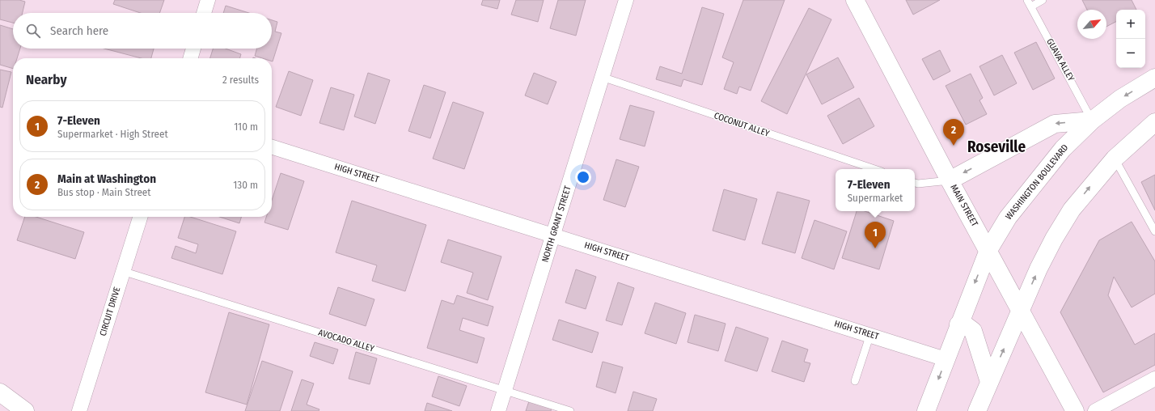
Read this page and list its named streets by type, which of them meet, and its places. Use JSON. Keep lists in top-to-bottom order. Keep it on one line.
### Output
{"streets":{"main road":["WASHINGTON BOULEVARD","MAIN STREET"],"street":["HIGH STREET","NORTH GRANT STREET","CIRCUIT DRIVE"],"lane":["GUAVA ALLEY","COCONUT ALLEY","AVOCADO ALLEY"]},"crossings":[["GUAVA ALLEY","WASHINGTON BOULEVARD"],["COCONUT ALLEY","NORTH GRANT STREET"],["HIGH STREET","WASHINGTON BOULEVARD"],["HIGH STREET","NORTH GRANT STREET"],["WASHINGTON BOULEVARD","MAIN STREET"],["NORTH GRANT STREET","AVOCADO ALLEY"],["CIRCUIT DRIVE","AVOCADO ALLEY"]],"districts":["Roseville"],"north":"top right","page":{"map_buttons":["+","−"],"search":"Search here","heading":["Nearby","2 results"],"list":[{"mark":"1","name":"7-Eleven","note":"Supermarket · High Street","value":"110 m"},{"mark":"2","name":"Main at Washington","note":"Bus stop · Main Street","value":"130 m"}],"pins":["2","1"],"popup":["7-Eleven","Supermarket"]}}
